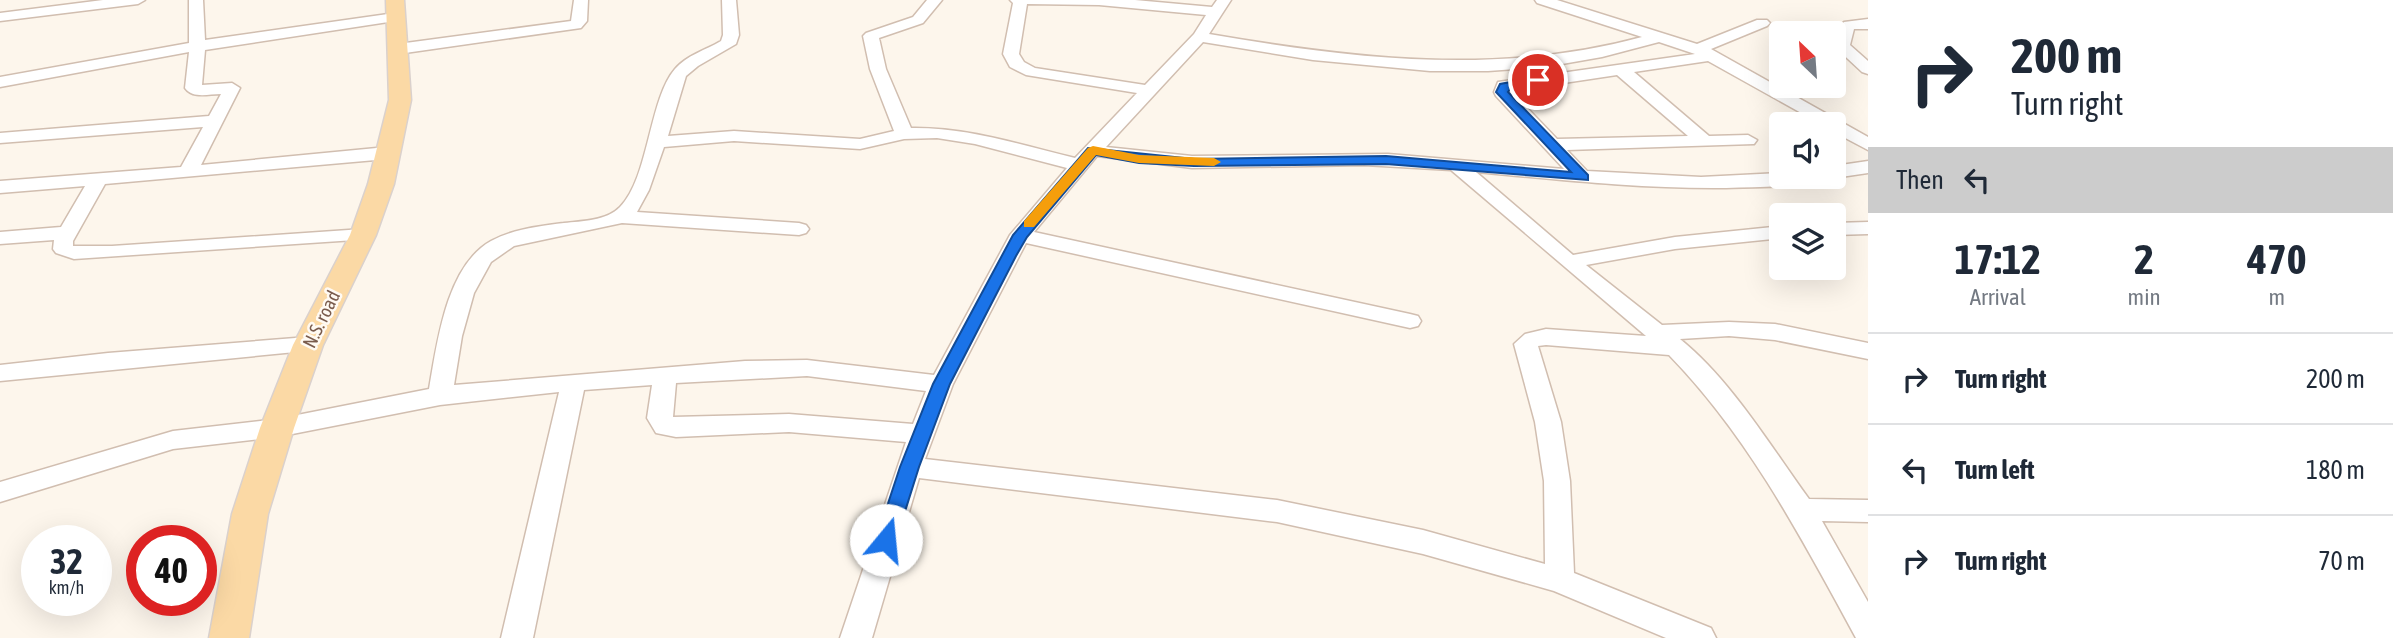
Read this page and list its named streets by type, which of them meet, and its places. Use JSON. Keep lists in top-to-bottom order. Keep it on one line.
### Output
{"streets":{"main road":["N.S. road"]},"north":"top left","page":{"turn":["200 m","Turn right"],"then":"Then","eta":["17:12","Arrival","2","min","470","m"],"list":[{"name":"Turn right","value":"200 m"},{"name":"Turn left","value":"180 m"},{"name":"Turn right","value":"70 m"}],"speed":"32 km/h","limit":"40"}}
